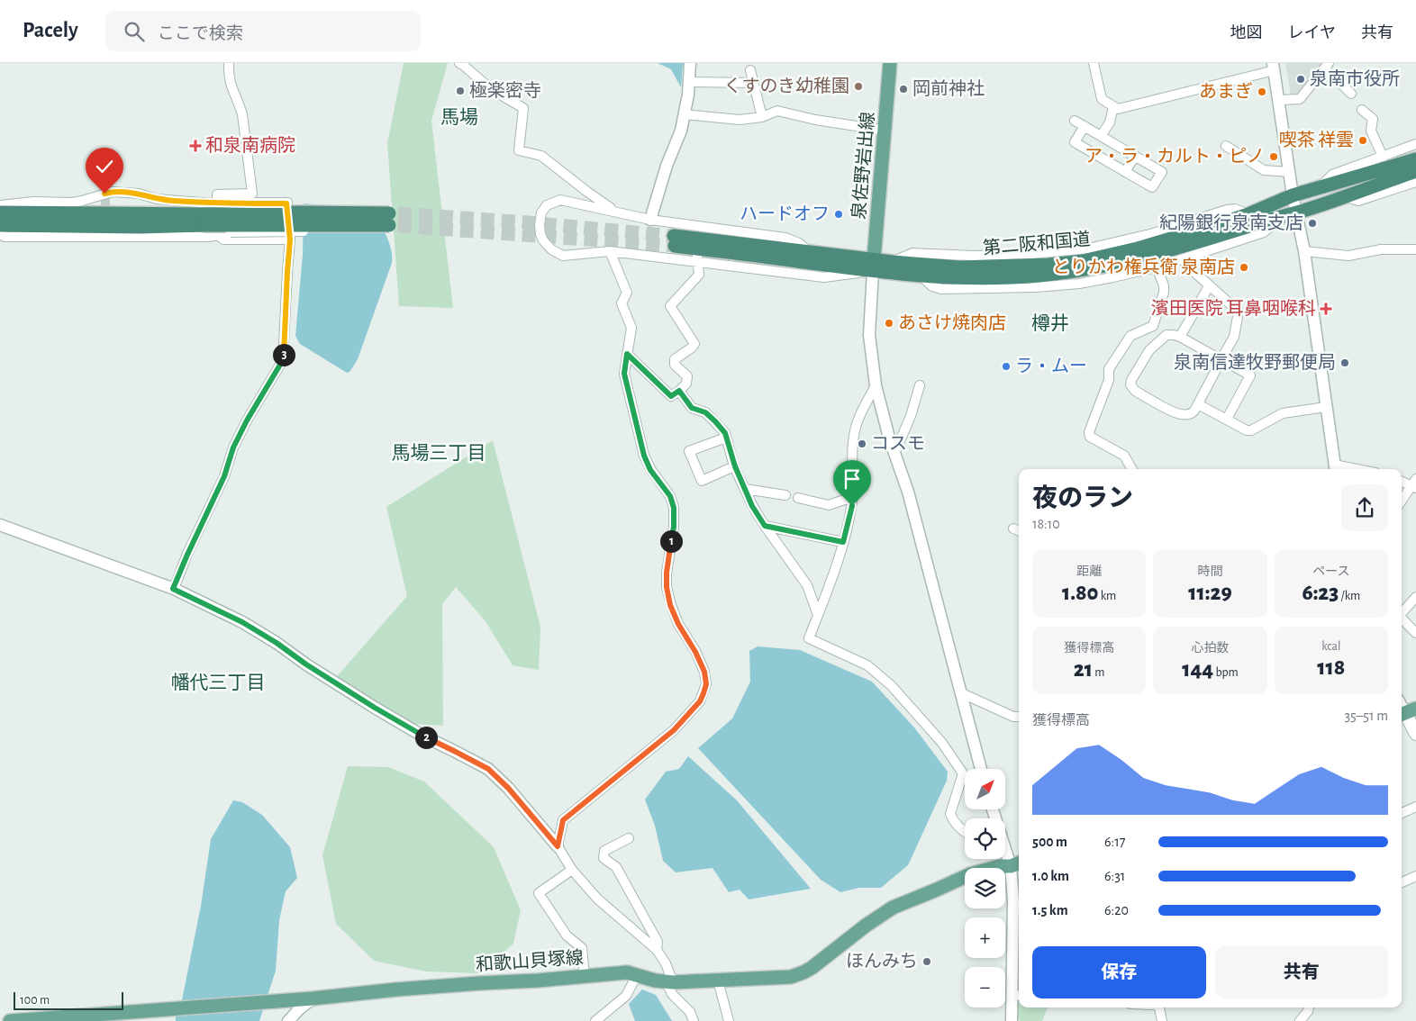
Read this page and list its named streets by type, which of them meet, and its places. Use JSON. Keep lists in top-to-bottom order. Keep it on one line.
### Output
{"streets":{"highway":["第二阪和国道"],"main road":["泉佐野岩出線","和歌山貝塚線"]},"crossings":[["泉佐野岩出線","第二阪和国道"]],"districts":["馬場","樽井","馬場三丁目","幡代三丁目"],"places":{"other":["泉南市役所","くすのき幼稚園","岡前神社","極楽密寺","あまぎ","喫茶 祥雲","ア・ラ・カルト・ピノ","ハードオフ","紀陽銀行泉南支店","とりかわ権兵衛 泉南店","あさけ焼肉店","泉南信達牧野郵便局","ラ・ムー","コスモ","ほんみち"],"health":["和泉南病院","濱田医院 耳鼻咽喉科"]},"scale_bar":"100 m","north":"top right","page":{"header":"Pacely","search":"ここで検索","nav":["地図","レイヤ","共有"],"pins":["3","1","2"],"heading":["夜のラン","18:10"],"stats":[["距離","1.80 km"],["時間","11:29"],["ペース","6:23 /km"],["獲得標高","21 m"],["心拍数","144 bpm"],["kcal","118"]],"chart":["獲得標高","35–51 m"],"map_buttons":["+","−"],"list":[{"name":"500 m","note":"6:17"},{"name":"1.0 km","note":"6:31"},{"name":"1.5 km","note":"6:20"}],"buttons":["保存","共有"],"scale":"100 m"}}
